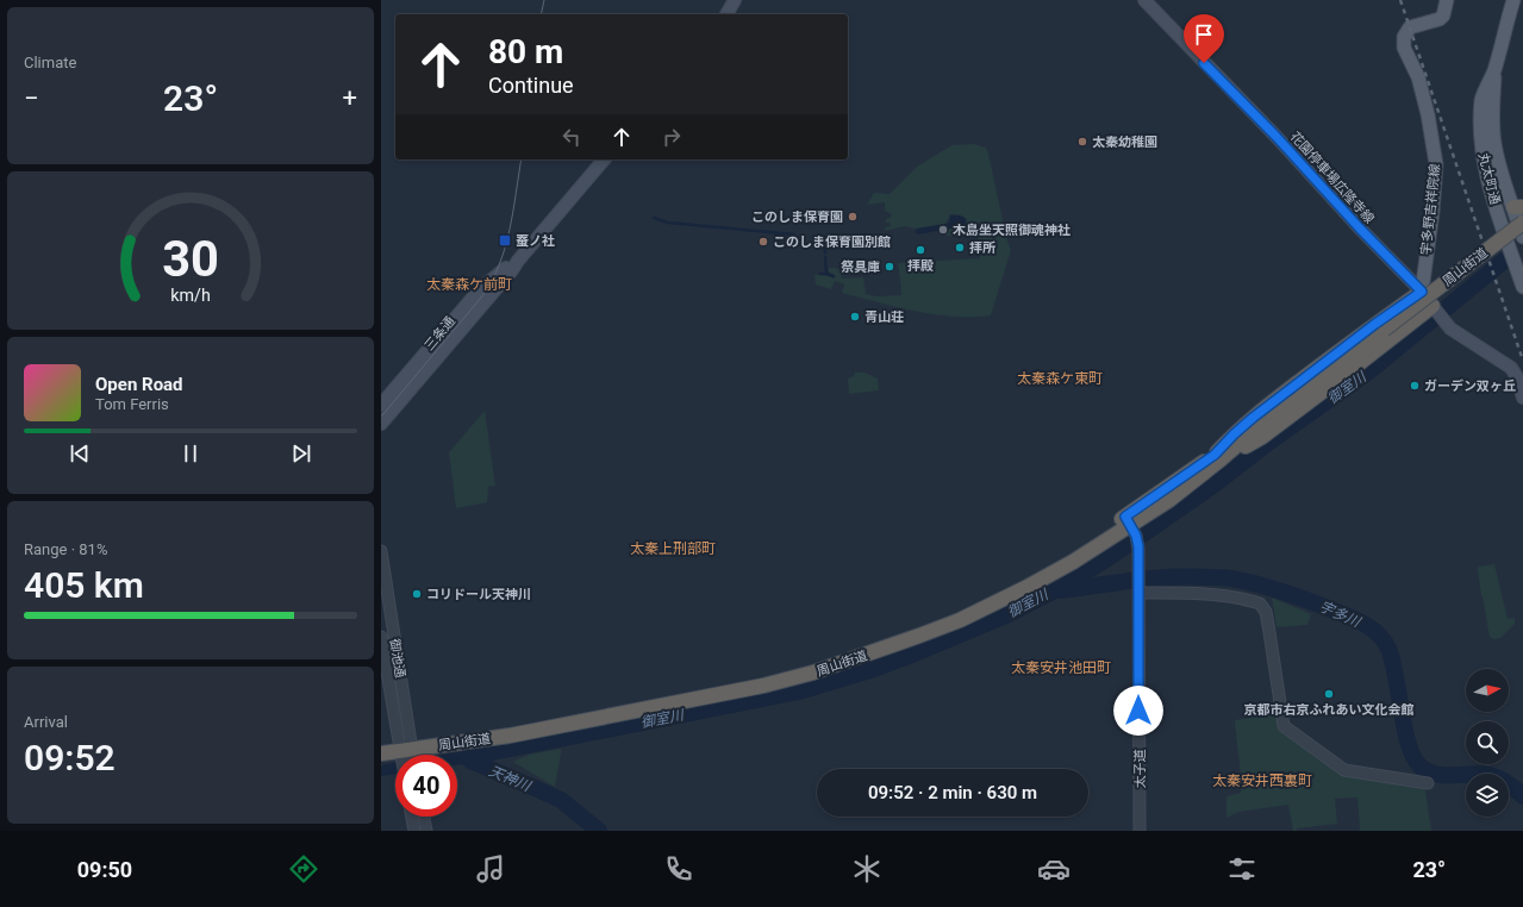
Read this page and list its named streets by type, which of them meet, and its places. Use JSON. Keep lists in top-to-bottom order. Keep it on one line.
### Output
{"streets":{"highway":["周山街道"],"main road":["花園停車場広隆寺線","丸太町通","宇多野吉祥院線","三条通"],"street":["御池通","太子道"]},"crossings":[["花園停車場広隆寺線","宇多野吉祥院線"],["周山街道","御池通"],["周山街道","太子道"]],"districts":["太秦森ケ前町","太秦森ケ東町","太秦上刑部町","太秦安井池田町","太秦安井西裏町"],"water":["御室川","宇多川","天神川"],"places":{"other":["太秦幼稚園","このしま保育園","木島坐天照御魂神社","このしま保育園別館","拝所","拝殿","祭具庫","青山荘","ガーデン双ヶ丘","コリドール天神川","京都市右京ふれあい文化会館"],"transit":["蚕ノ社"]},"north":"right","page":{"tile":["Climate",["Range · 81%","405 km"],["Arrival","09:52"]],"turn":["80 m","Continue"],"heat":["−","23°","+"],"song":["Open Road","Tom Ferris"],"limit":"40","trip":"09:52 · 2 min · 630 m","tabs":["09:50","23°"],"gauge":["30","km/h"]}}
